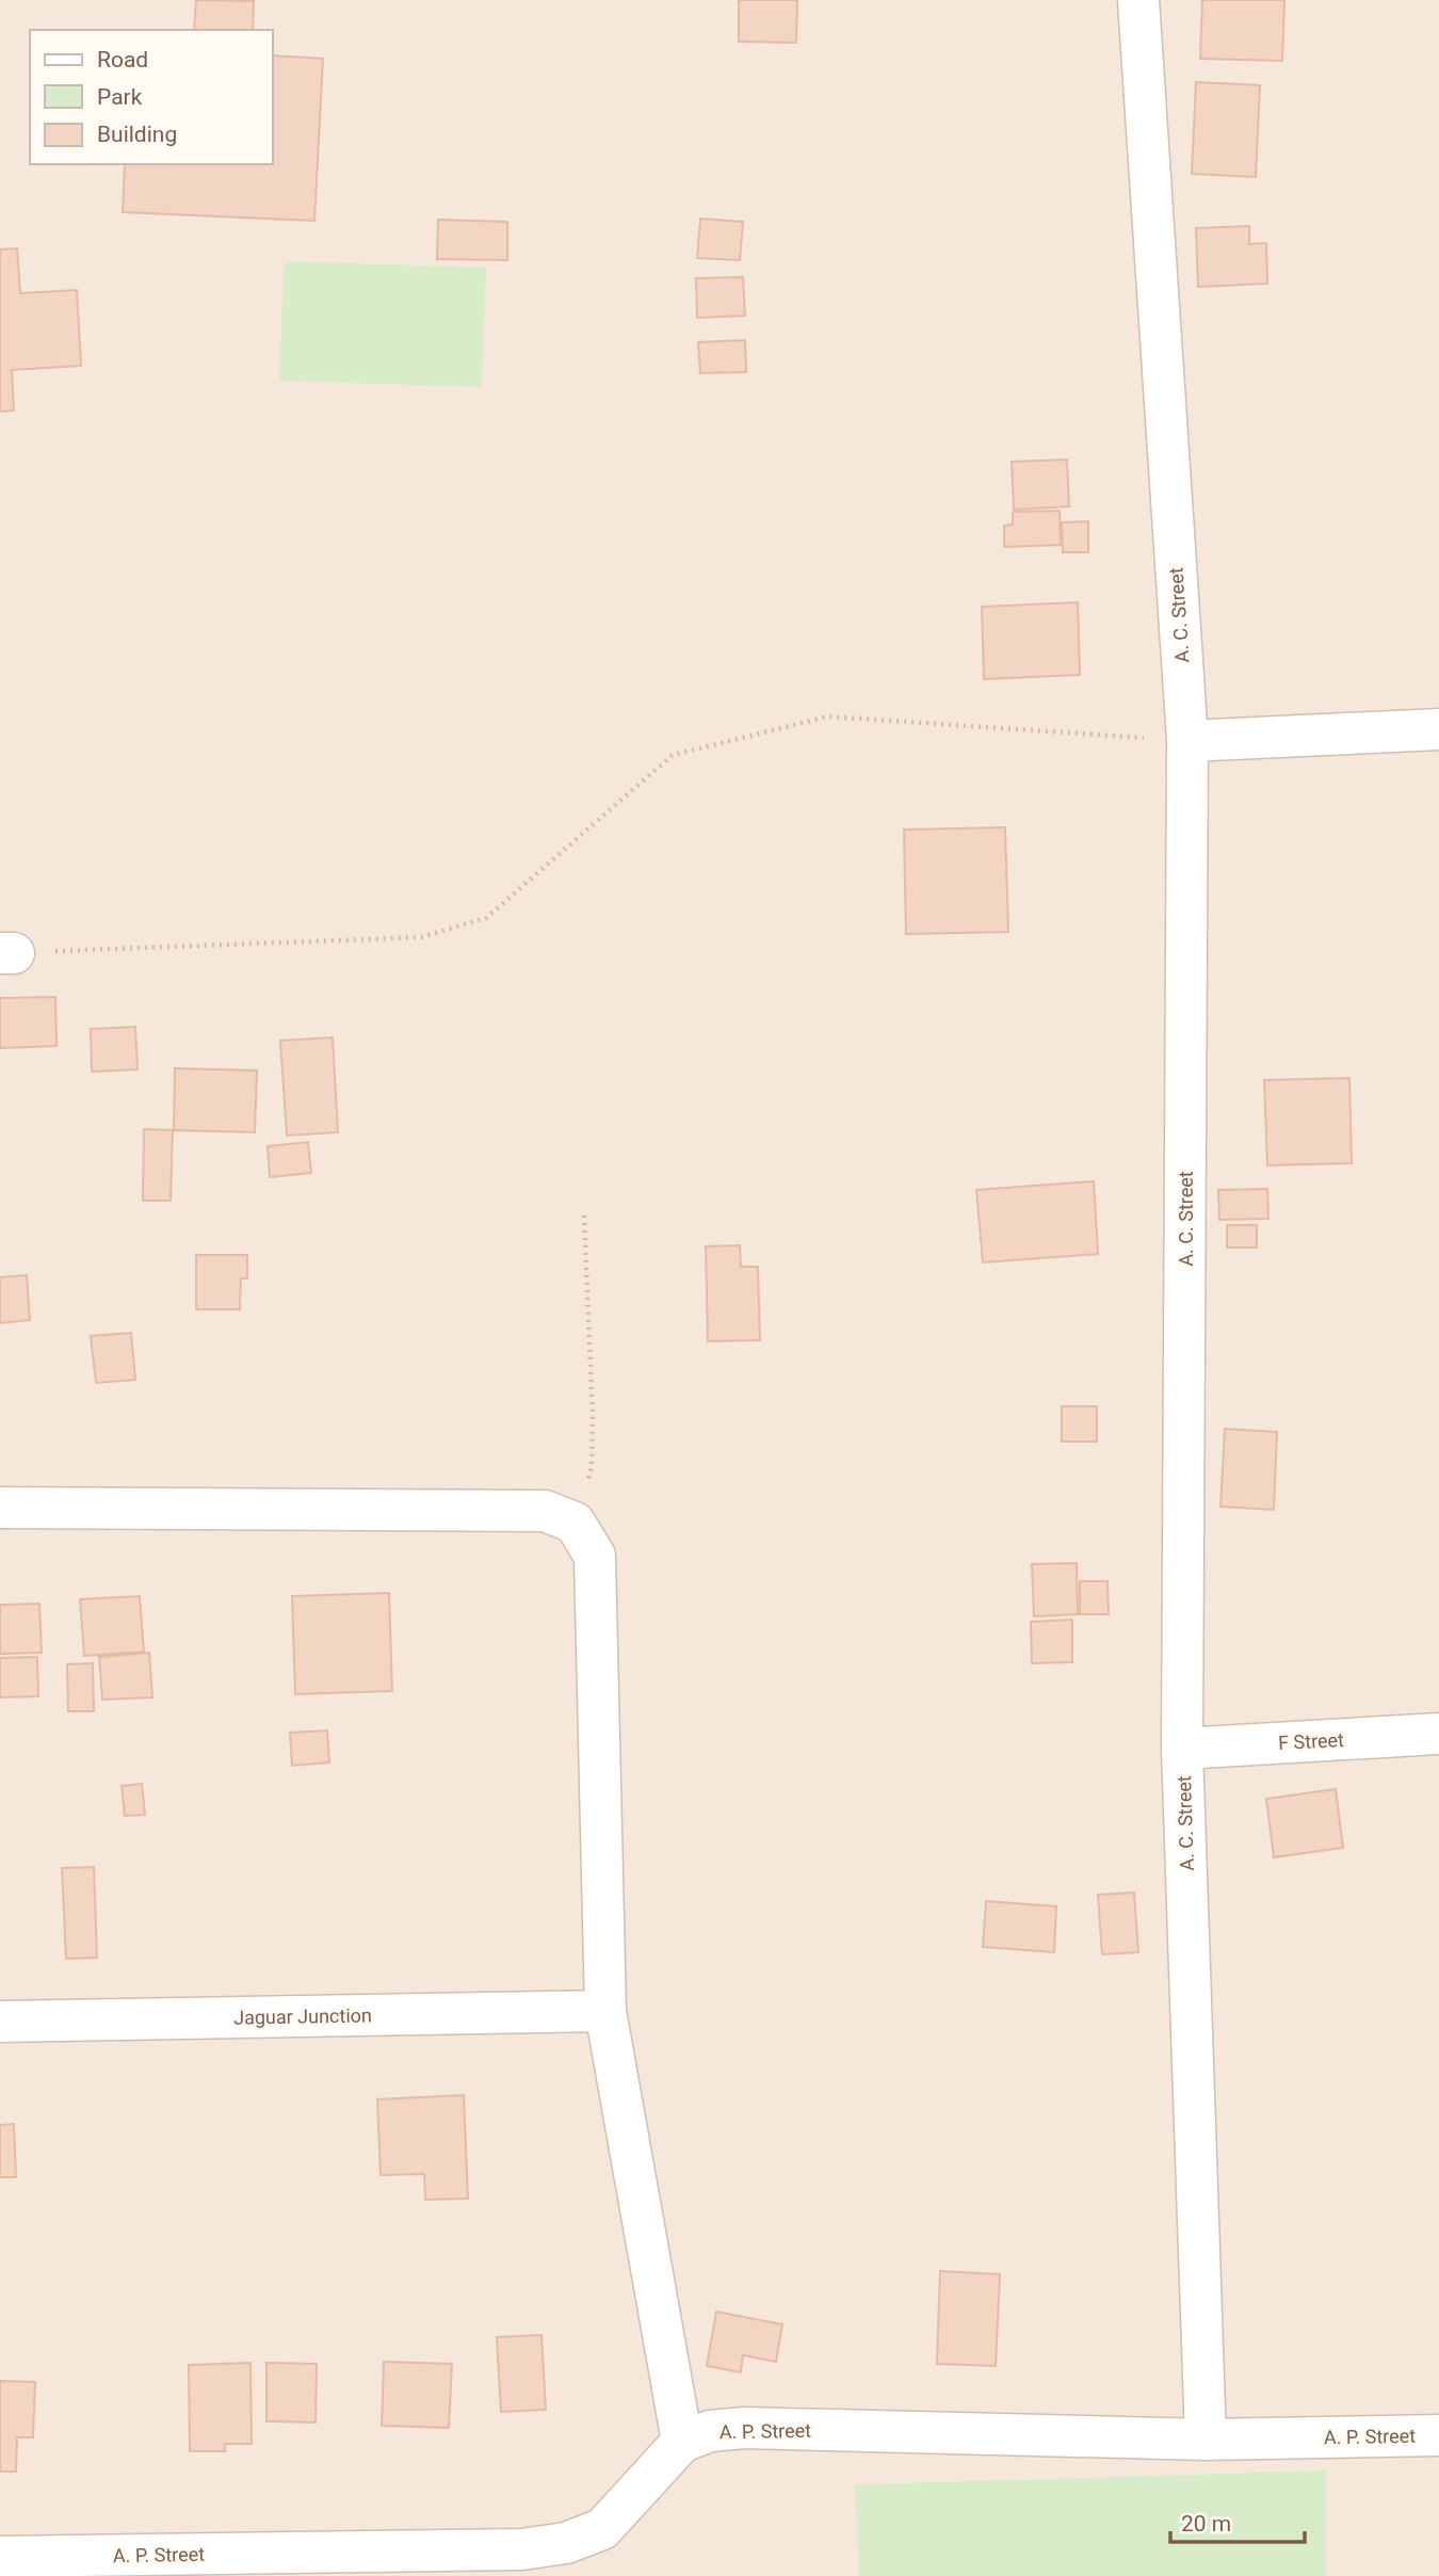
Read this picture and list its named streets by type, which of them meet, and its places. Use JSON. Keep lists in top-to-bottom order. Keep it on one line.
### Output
{"streets":{"street":["A. C. Street","F Street","Jaguar Junction","A. P. Street"]},"crossings":[["A. C. Street","F Street"],["A. C. Street","A. P. Street"]],"legend":["Road","Park","Building"],"scale_bar":"20 m"}
